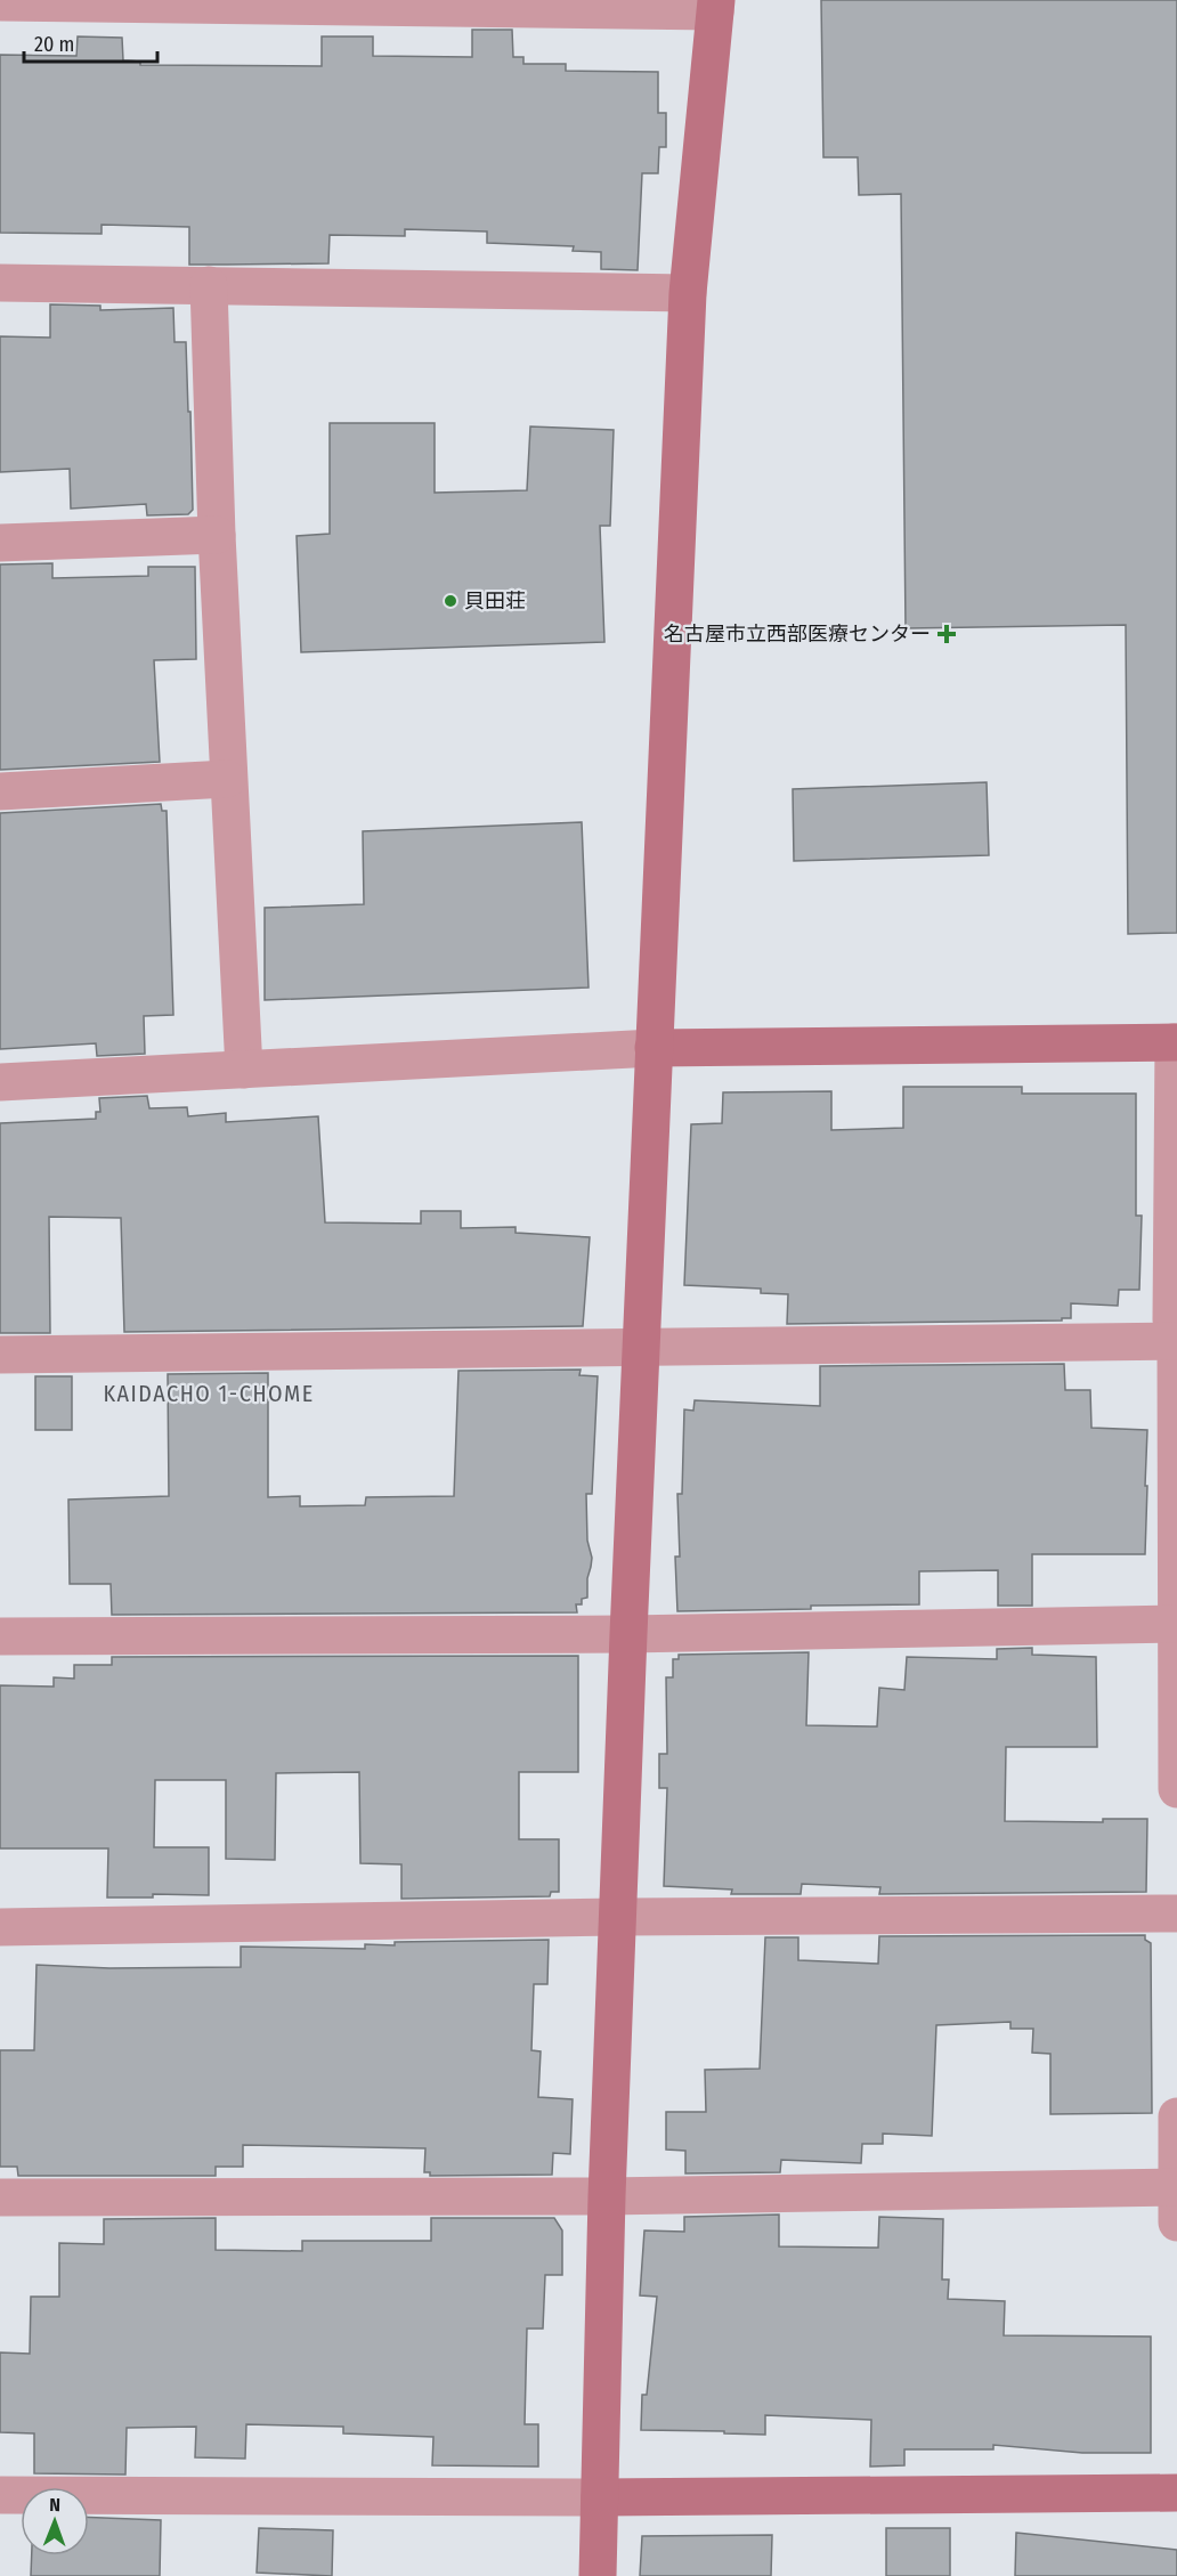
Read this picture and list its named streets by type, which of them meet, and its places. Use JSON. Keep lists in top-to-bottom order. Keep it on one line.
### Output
{"districts":["KAIDACHO 1-CHOME"],"places":{"other":["貝田荘"],"health":["名古屋市立西部医療センター"]},"scale_bar":"20 m","north":"top"}
